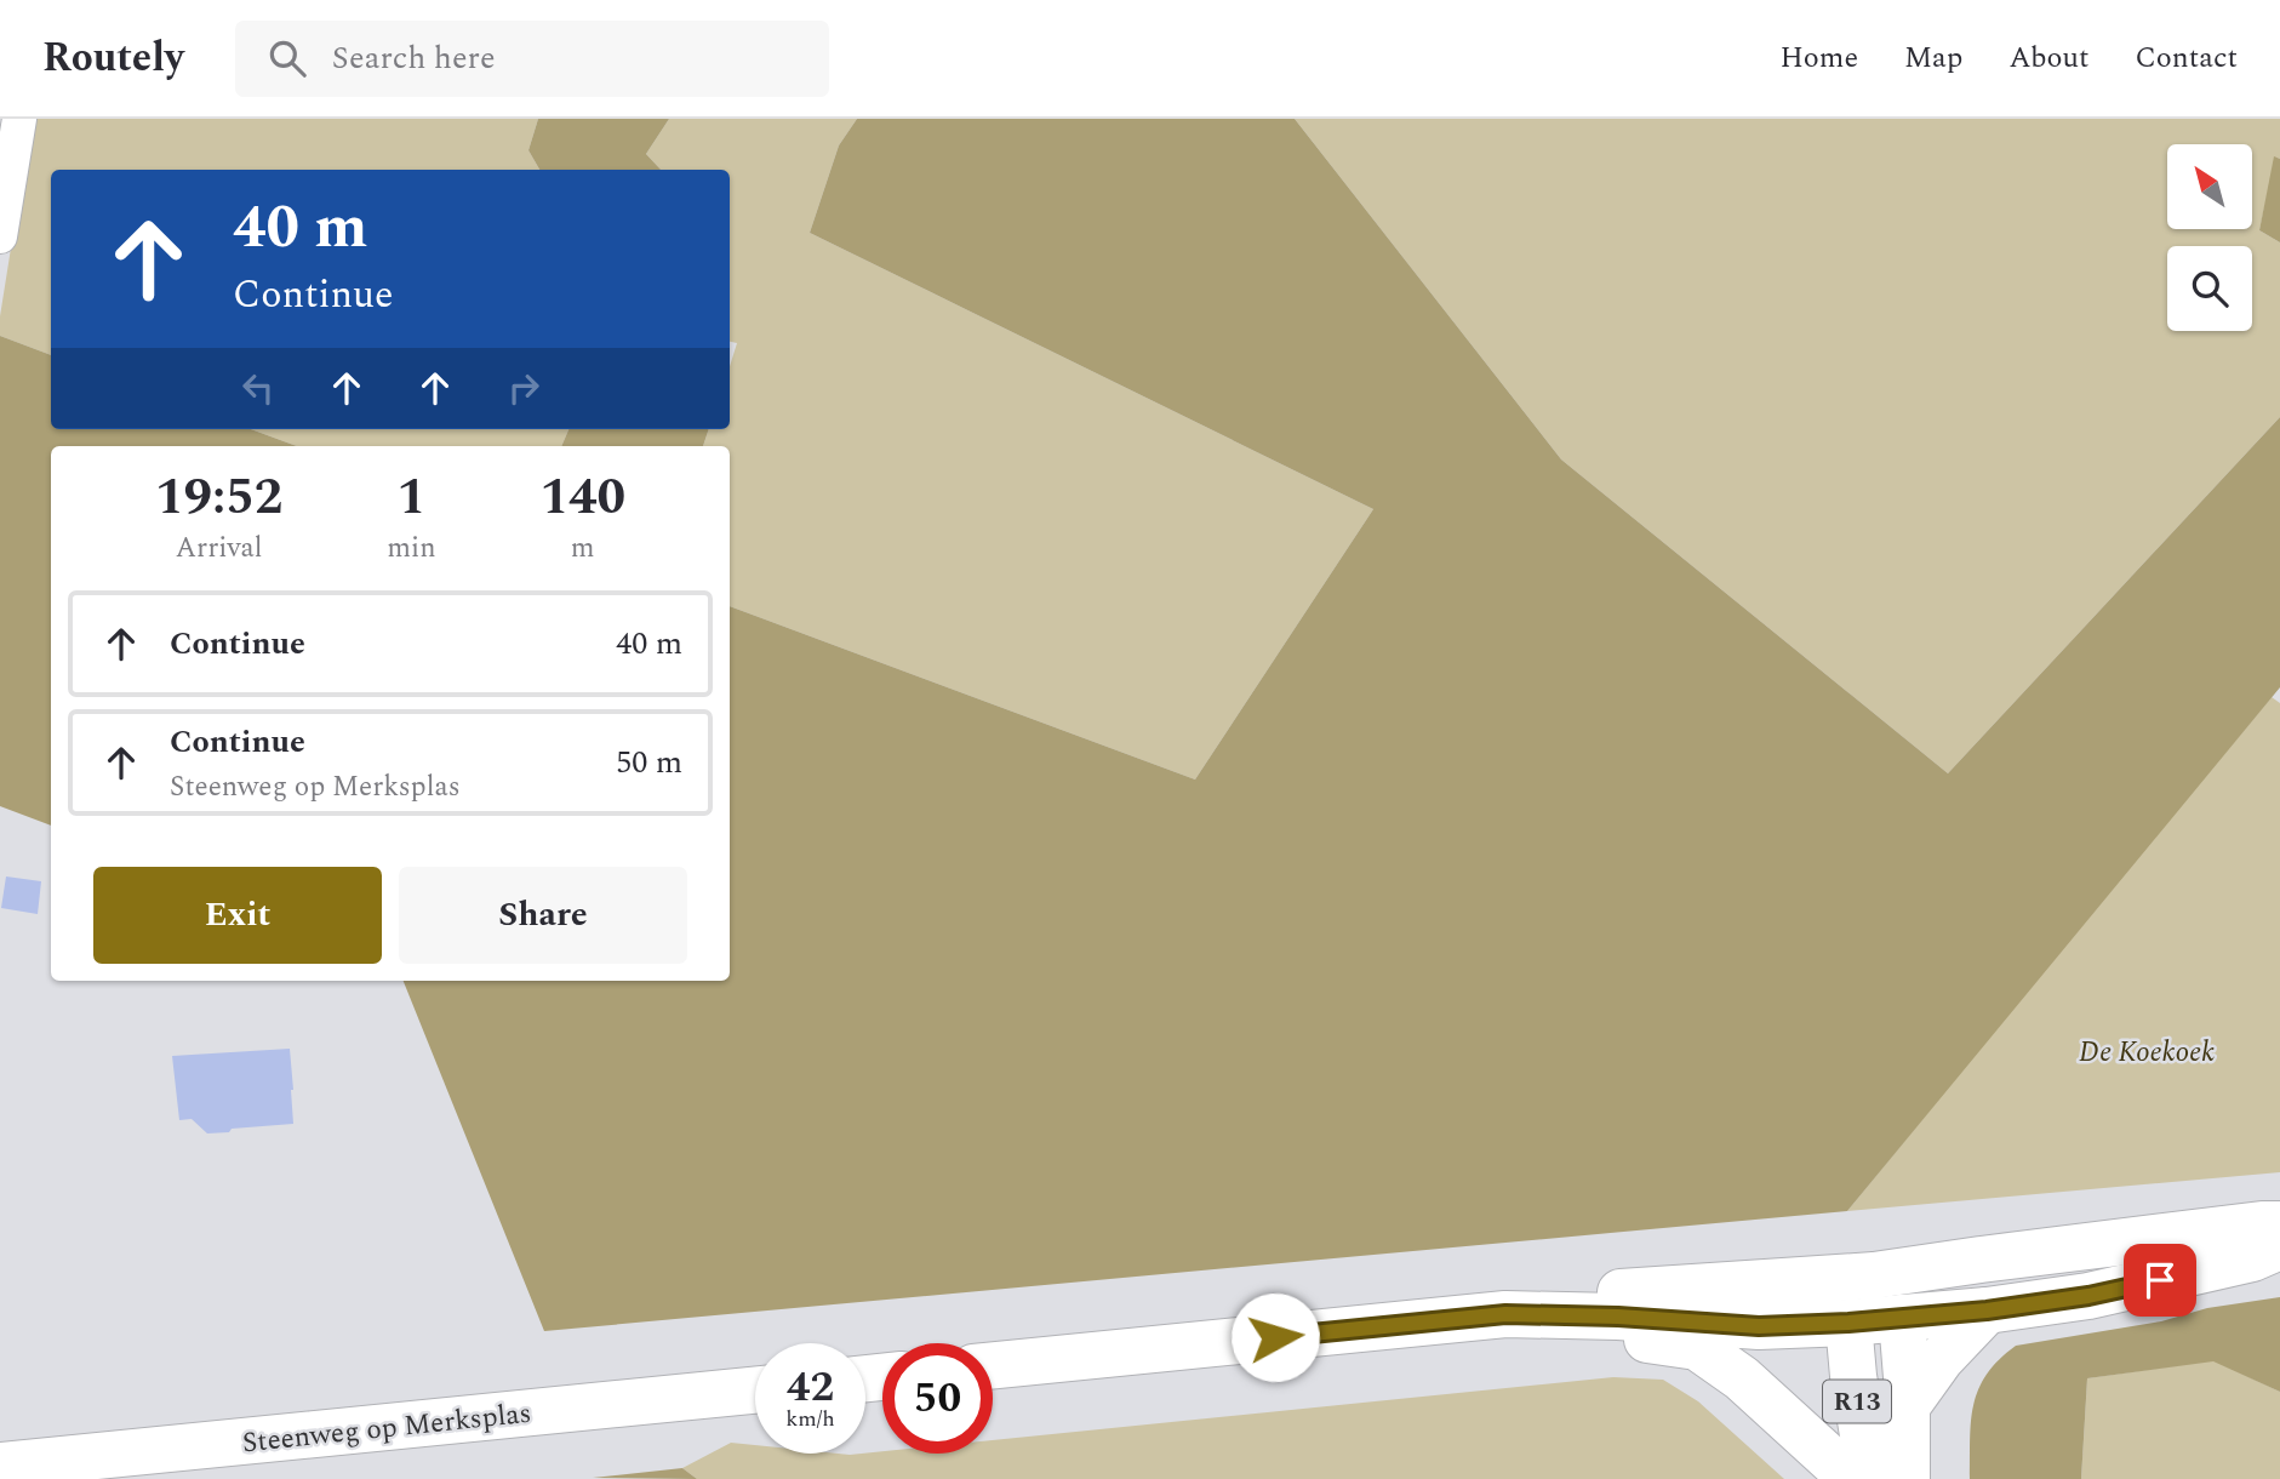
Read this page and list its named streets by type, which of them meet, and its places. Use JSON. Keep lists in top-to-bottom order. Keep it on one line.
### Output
{"streets":{"main road":["R13","Steenweg op Merksplas"]},"parks":["De Koekoek"],"north":"top left","page":{"header":"Routely","search":"Search here","nav":["Home","Map","About","Contact"],"turn":["40 m","Continue"],"eta":["19:52","Arrival","1","min","140","m"],"list":[{"name":"Continue","value":"40 m"},{"name":"Continue","note":"Steenweg op Merksplas","value":"50 m"}],"buttons":["Exit","Share"],"speed":"42 km/h","limit":"50"}}
